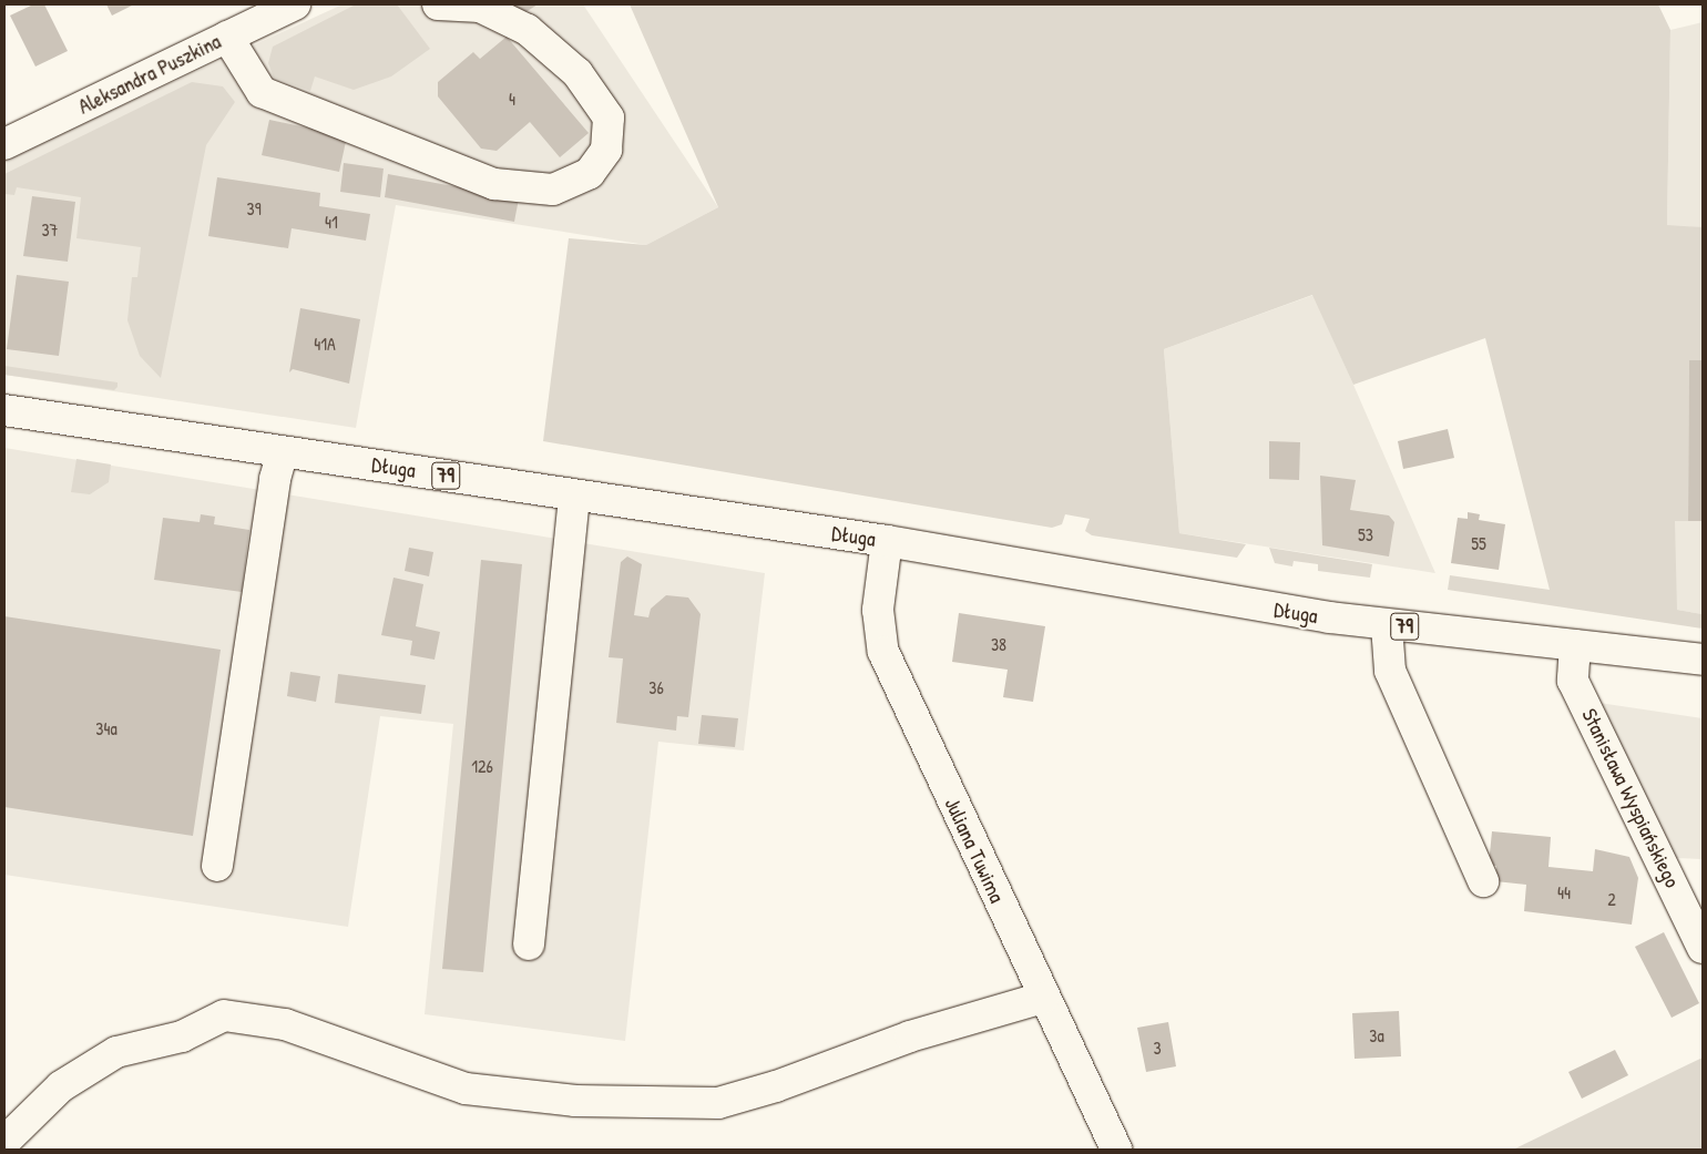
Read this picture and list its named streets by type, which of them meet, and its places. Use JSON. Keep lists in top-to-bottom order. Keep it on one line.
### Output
{"streets":{"main road":["Aleksandra Puszkina","Długa","79","Stanisława Wyspiańskiego","Juliana Tuwima"]},"crossings":[["Długa","Stanisława Wyspiańskiego"],["Długa","Juliana Tuwima"]],"house_numbers":["4","39","41","37","41A","53","55","38","36","34a","126","44","2","3a","3"]}
